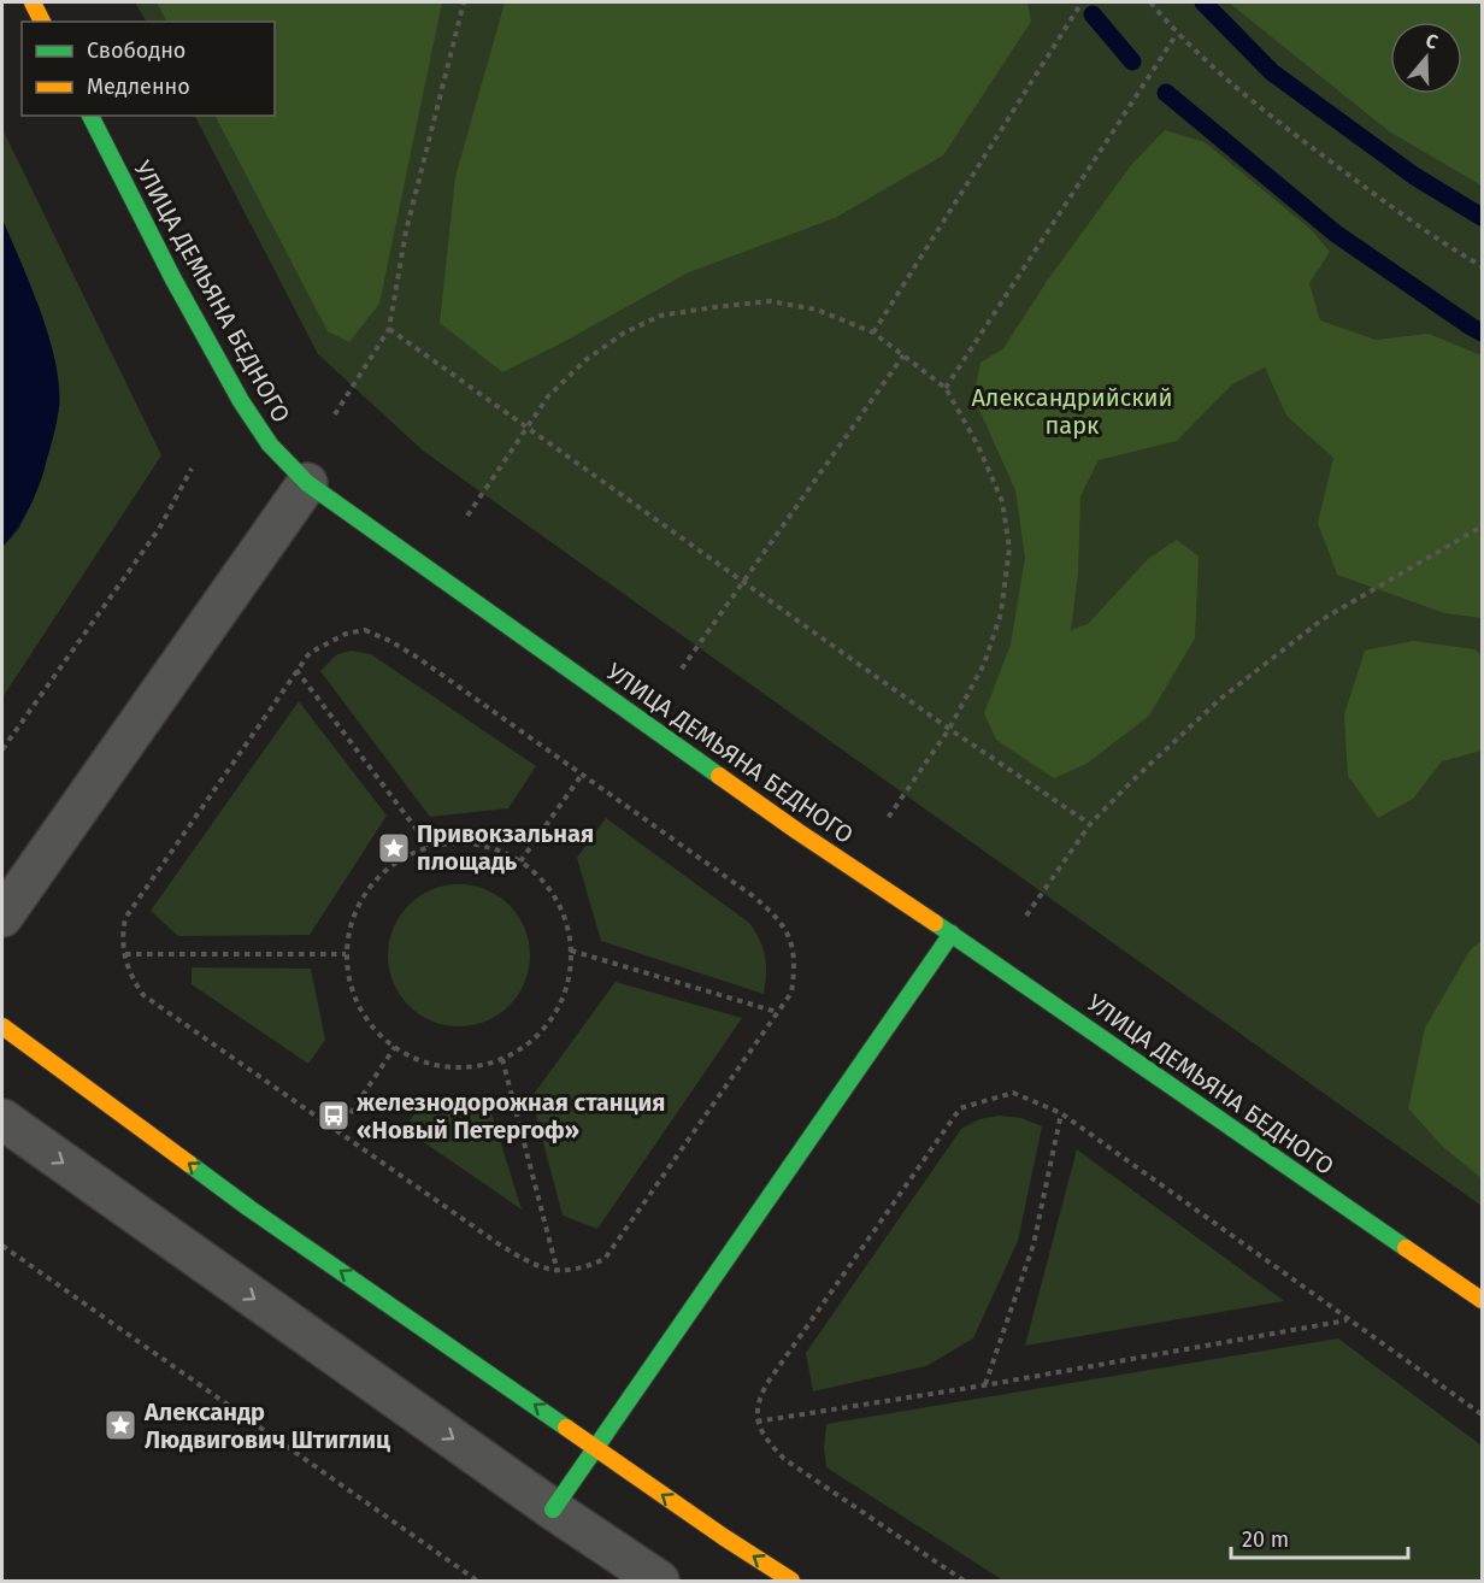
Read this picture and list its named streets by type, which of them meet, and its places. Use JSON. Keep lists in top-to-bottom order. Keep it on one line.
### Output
{"streets":{"street":["УЛИЦА ДЕМЬЯНА БЕДНОГО"]},"parks":["Александрийский парк"],"places":{"place":["Привокзальная площадь","Александр Людвигович Штиглиц"],"bus stop":["железнодорожная станция «Новый Петергоф»"]},"legend":["Свободно","Медленно"],"scale_bar":"20 m","north":"top"}
